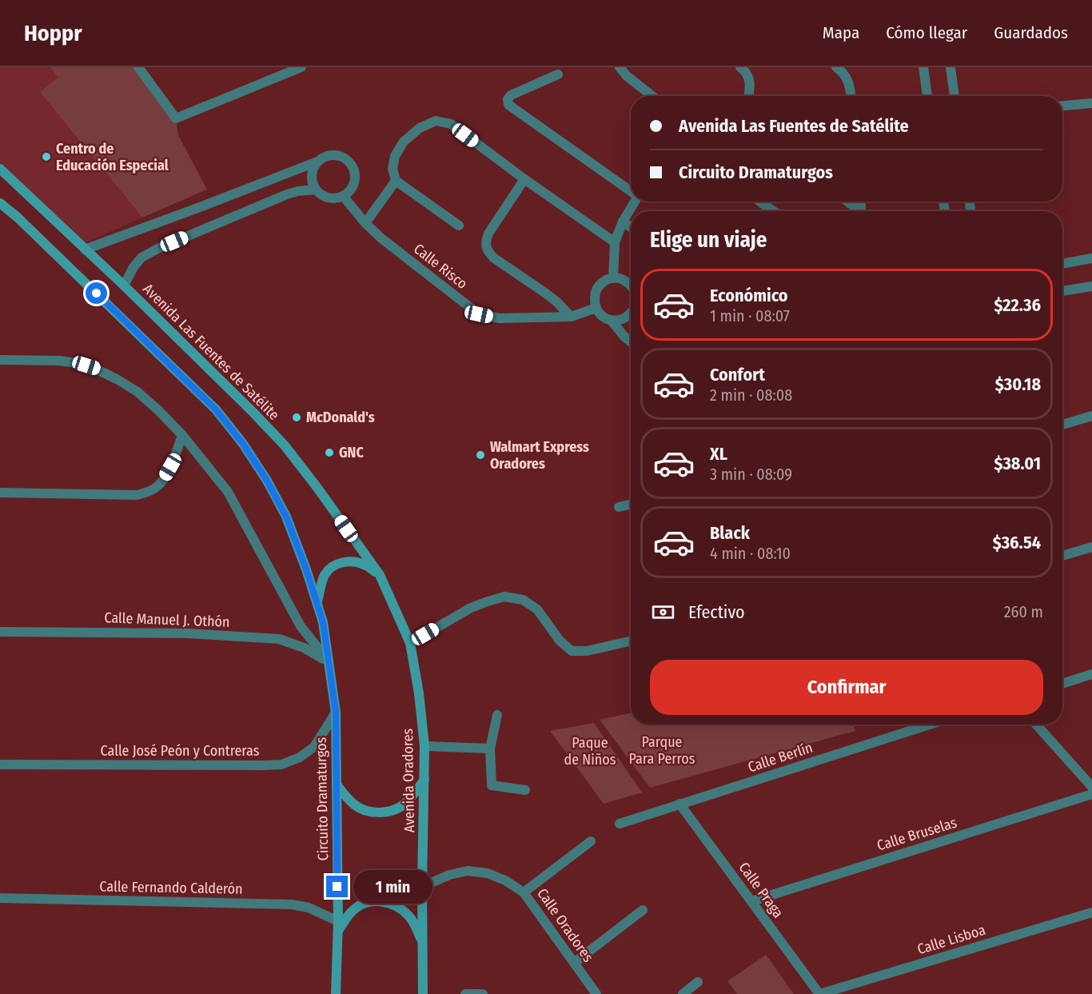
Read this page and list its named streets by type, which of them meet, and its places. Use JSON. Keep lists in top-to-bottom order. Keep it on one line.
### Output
{"streets":{"main road":["Avenida Las Fuentes de Satélite","Avenida Oradores","Circuito Dramaturgos"],"street":["Calle Risco","Calle Manuel J. Othón","Calle José Peón y Contreras","Calle Berlín","Calle Bruselas","Calle Fernando Calderón","Calle Praga","Calle Oradores","Calle Lisboa"]},"crossings":[["Avenida Las Fuentes de Satélite","Avenida Oradores"],["Calle Manuel J. Othón","Circuito Dramaturgos"],["Calle José Peón y Contreras","Circuito Dramaturgos"],["Calle Berlín","Calle Praga"],["Avenida Oradores","Calle Oradores"],["Circuito Dramaturgos","Calle Fernando Calderón"],["Calle Bruselas","Calle Praga"],["Calle Praga","Calle Lisboa"]],"parks":["Parque Para Perros","Paque de Niños"],"places":["Centro de Educación Especial","McDonald's","GNC","Walmart Express Oradores"],"page":{"header":"Hoppr","nav":["Mapa","Cómo llegar","Guardados"],"banner":["Avenida Las Fuentes de Satélite","Circuito Dramaturgos"],"heading":"Elige un viaje","list":[{"name":"Económico","note":"1 min · 08:07","value":"$22.36"},{"name":"Confort","note":"2 min · 08:08","value":"$30.18"},{"name":"XL","note":"3 min · 08:09","value":"$38.01"},{"name":"Black","note":"4 min · 08:10","value":"$36.54"}],"pay":["Efectivo","260 m"],"buttons":"Confirmar","bubble":"1 min"}}
